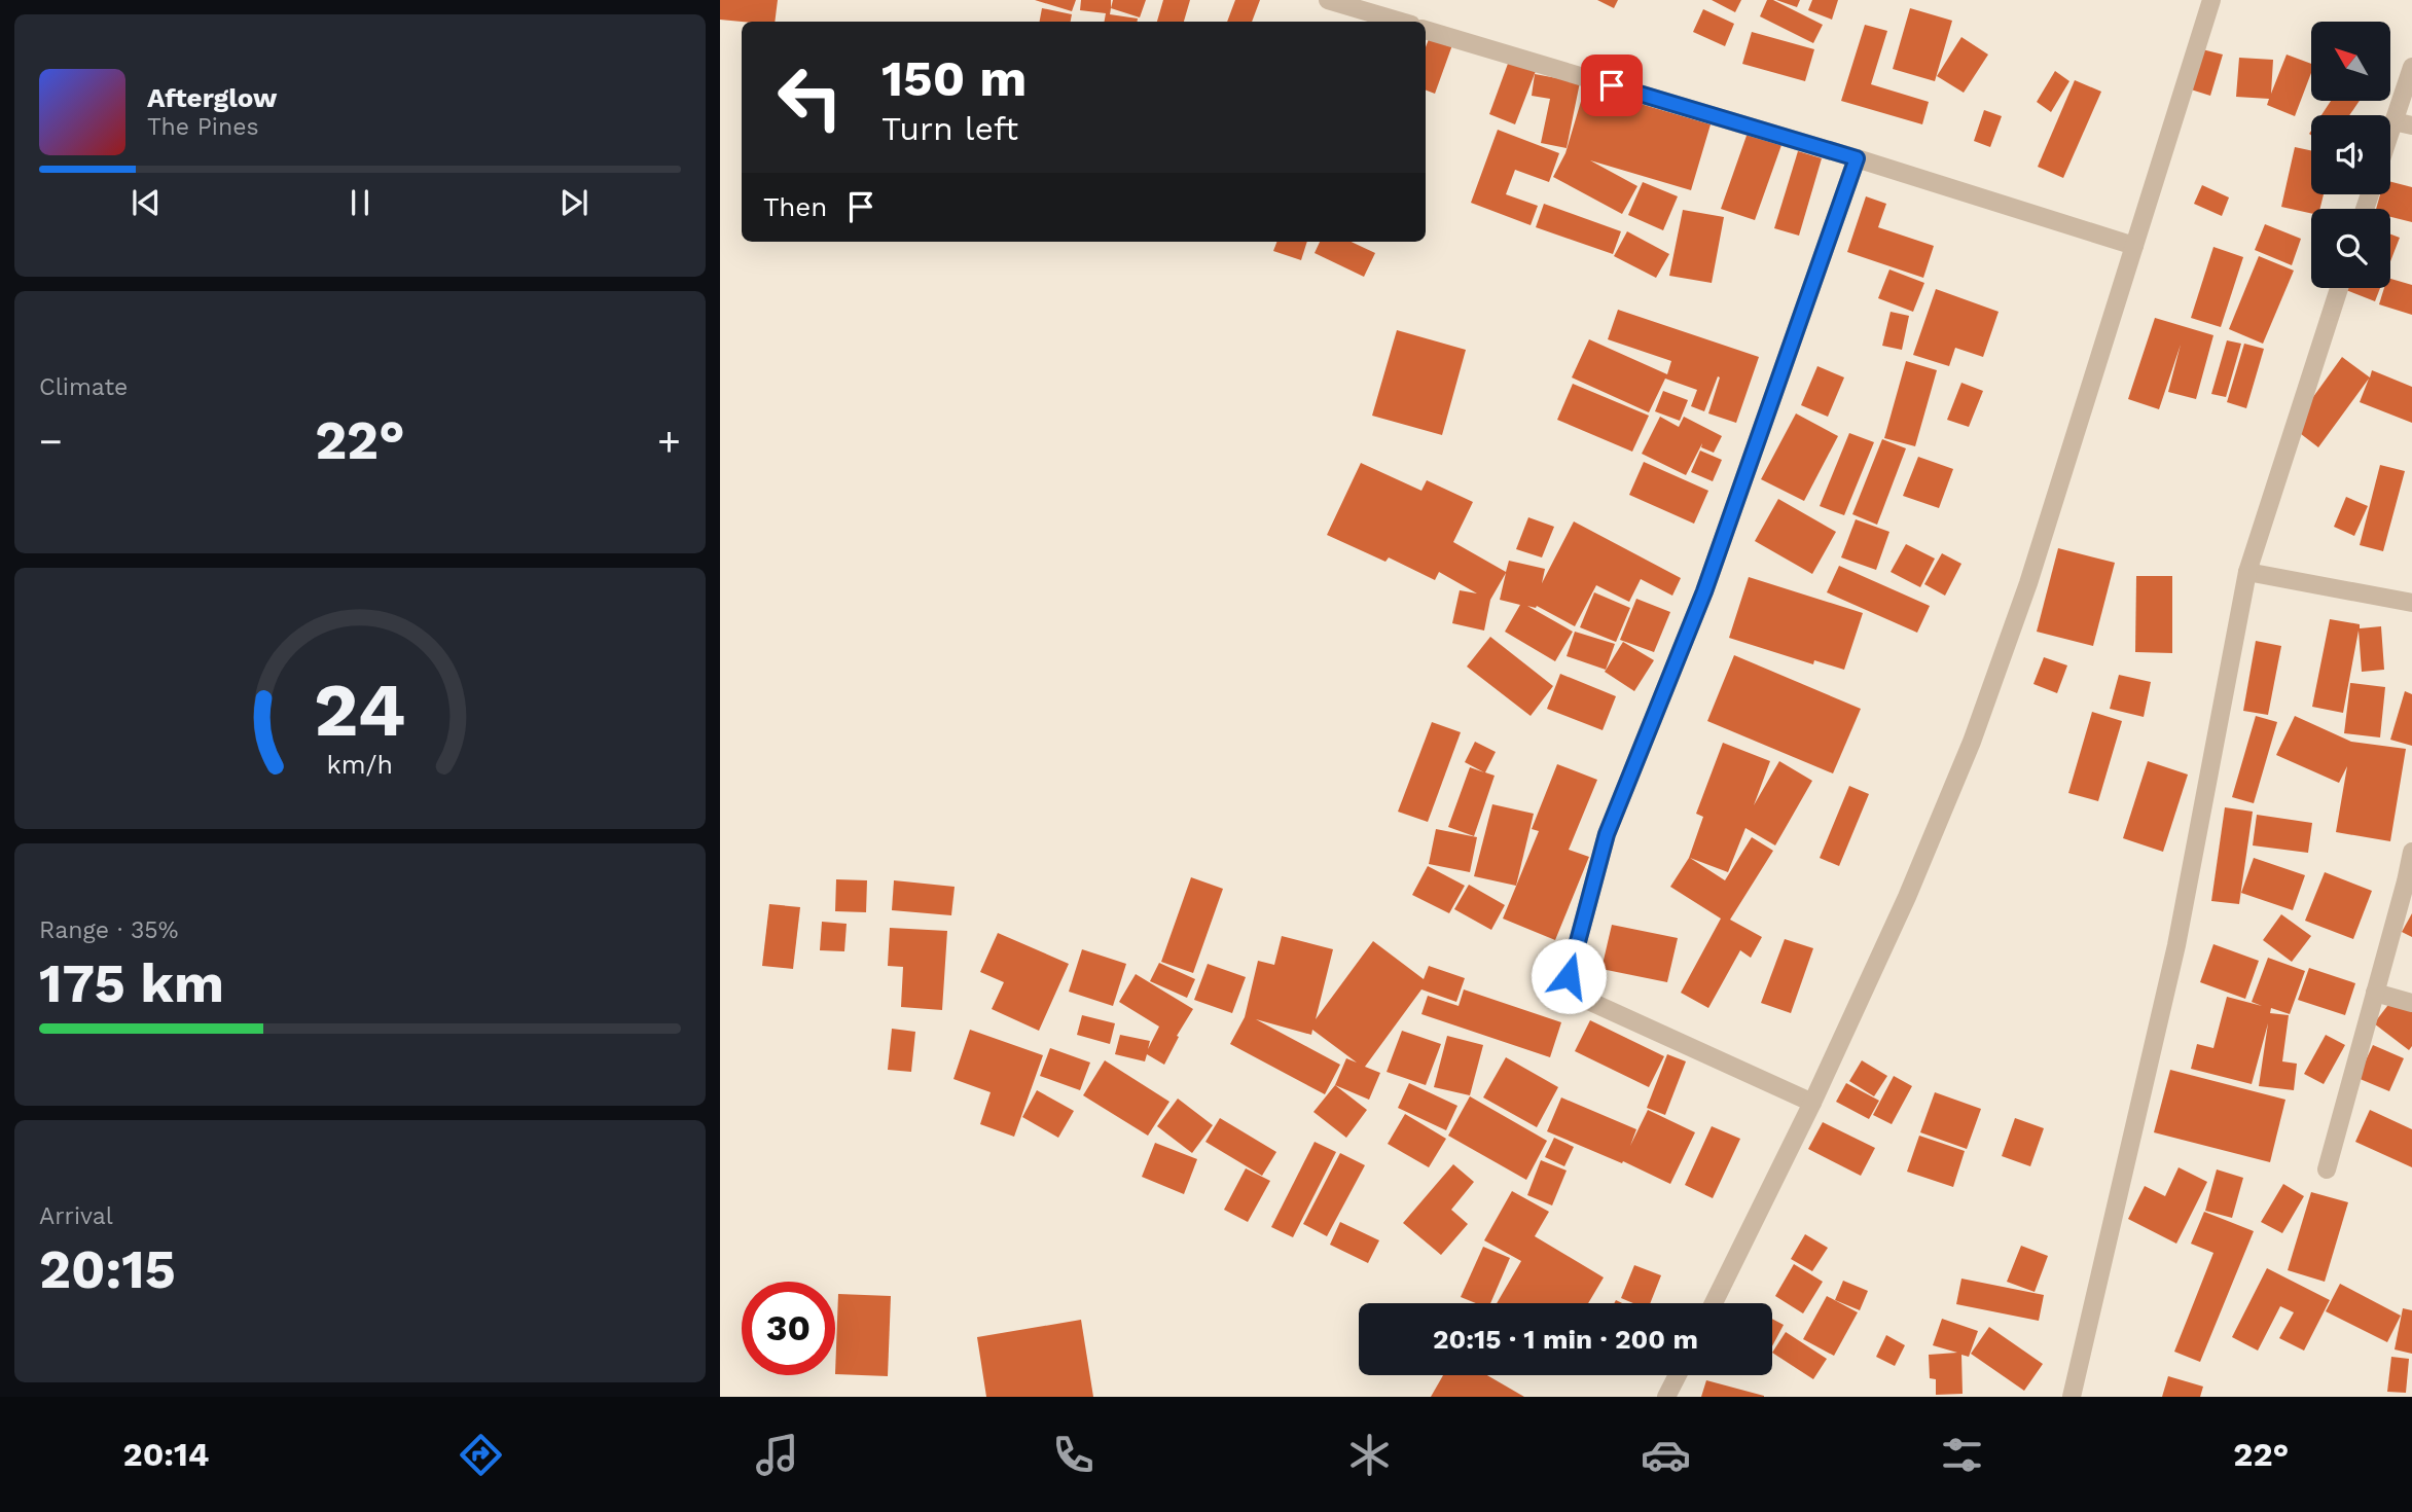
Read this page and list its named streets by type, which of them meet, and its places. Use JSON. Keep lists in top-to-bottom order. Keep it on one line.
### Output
{"north":"top left","page":{"turn":["150 m","Turn left"],"song":["Afterglow","The Pines"],"then":"Then","tile":["Climate",["Range · 35%","175 km"],["Arrival","20:15"]],"heat":["−","22°","+"],"limit":"30","trip":"20:15 · 1 min · 200 m","tabs":["20:14","22°"],"gauge":["24","km/h"]}}
